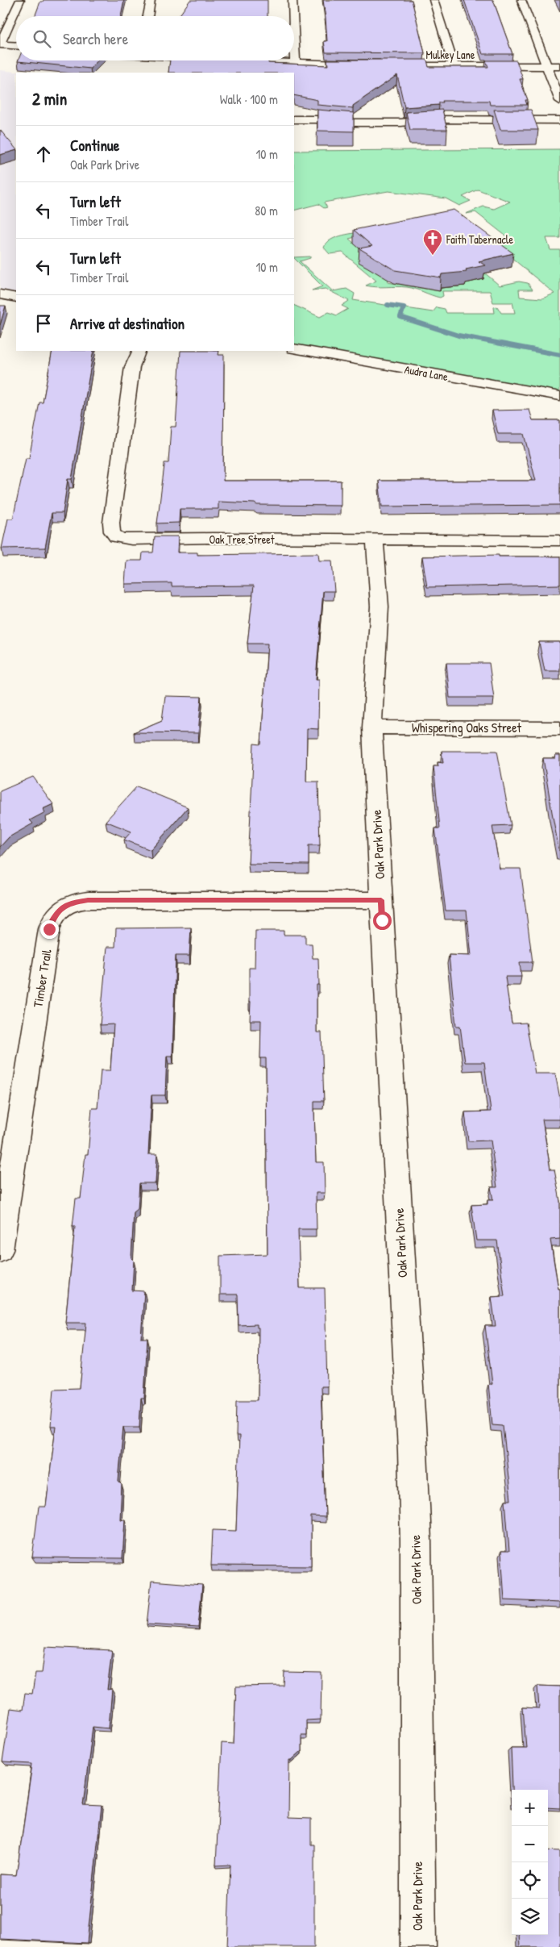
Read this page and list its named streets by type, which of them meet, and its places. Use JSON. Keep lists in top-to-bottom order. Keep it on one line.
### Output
{"streets":{"street":["Mulkey Lane","Audra Lane","Oak Tree Street","Whispering Oaks Street","Oak Park Drive","Timber Trail"]},"crossings":[["Oak Tree Street","Oak Park Drive"],["Whispering Oaks Street","Oak Park Drive"],["Oak Park Drive","Timber Trail"]],"places":{"church":["Faith Tabernacle"]},"page":{"search":"Search here","heading":["2 min","Walk · 100 m"],"list":[["Continue","Oak Park Drive","10 m"],["Turn left","Timber Trail","80 m"],["Turn left","Timber Trail","10 m"],"Arrive at destination"],"map_buttons":["+","−"]}}
